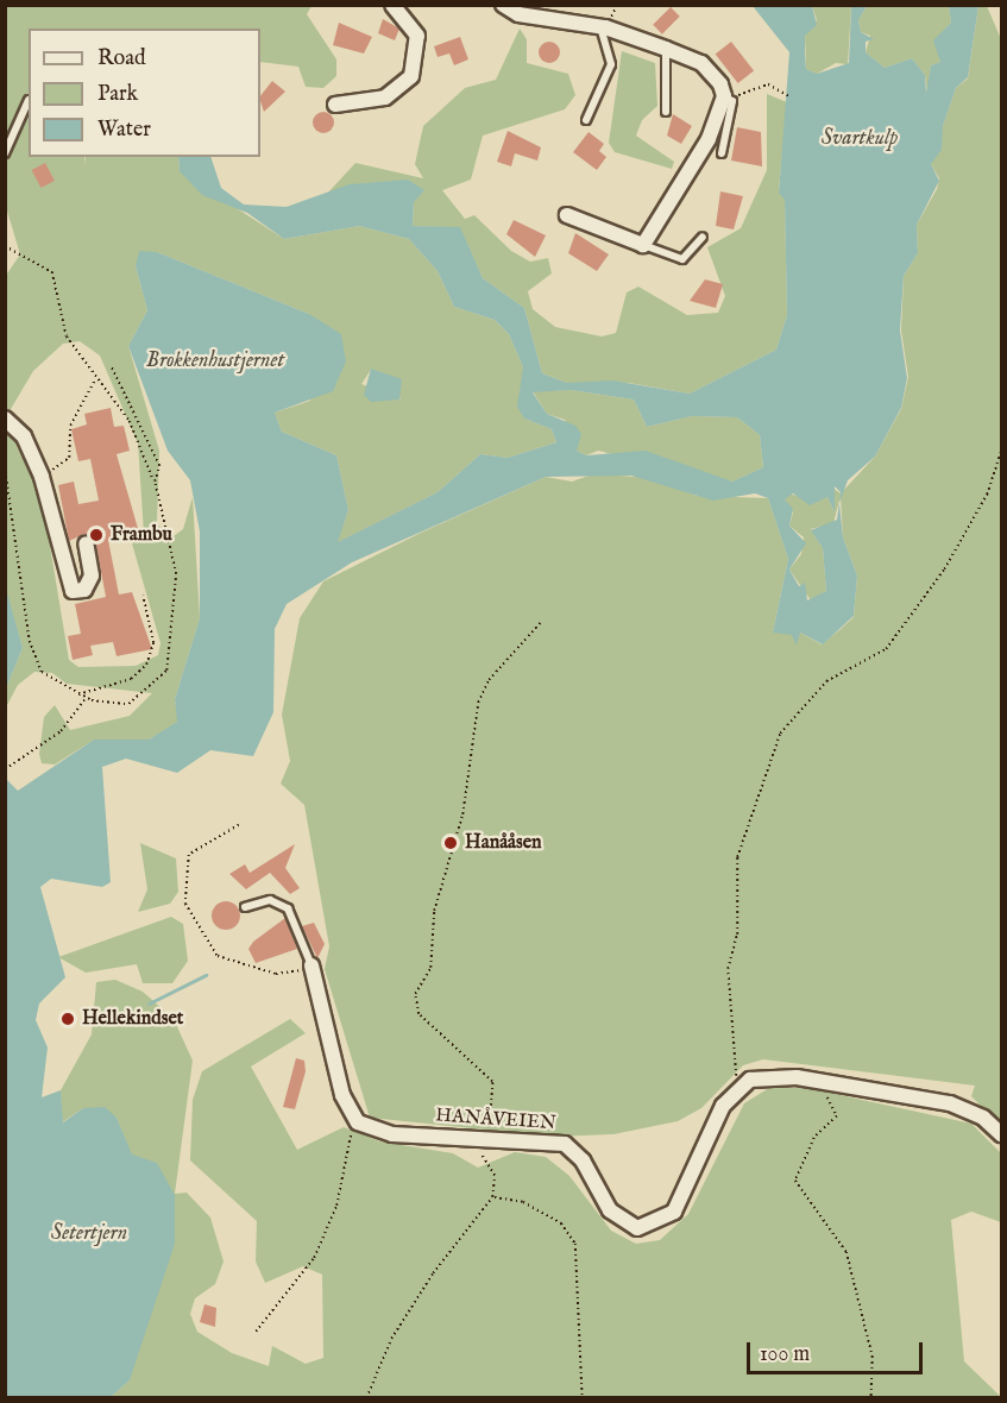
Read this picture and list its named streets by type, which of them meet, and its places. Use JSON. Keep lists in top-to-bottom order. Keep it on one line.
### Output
{"streets":{"street":["HANÅVEIEN"]},"water":["Svartkulp","Brokkenhustjernet","Setertjern"],"places":["Frambu","Hanååsen","Hellekindset"],"legend":["Road","Park","Water"],"scale_bar":"100 m"}
